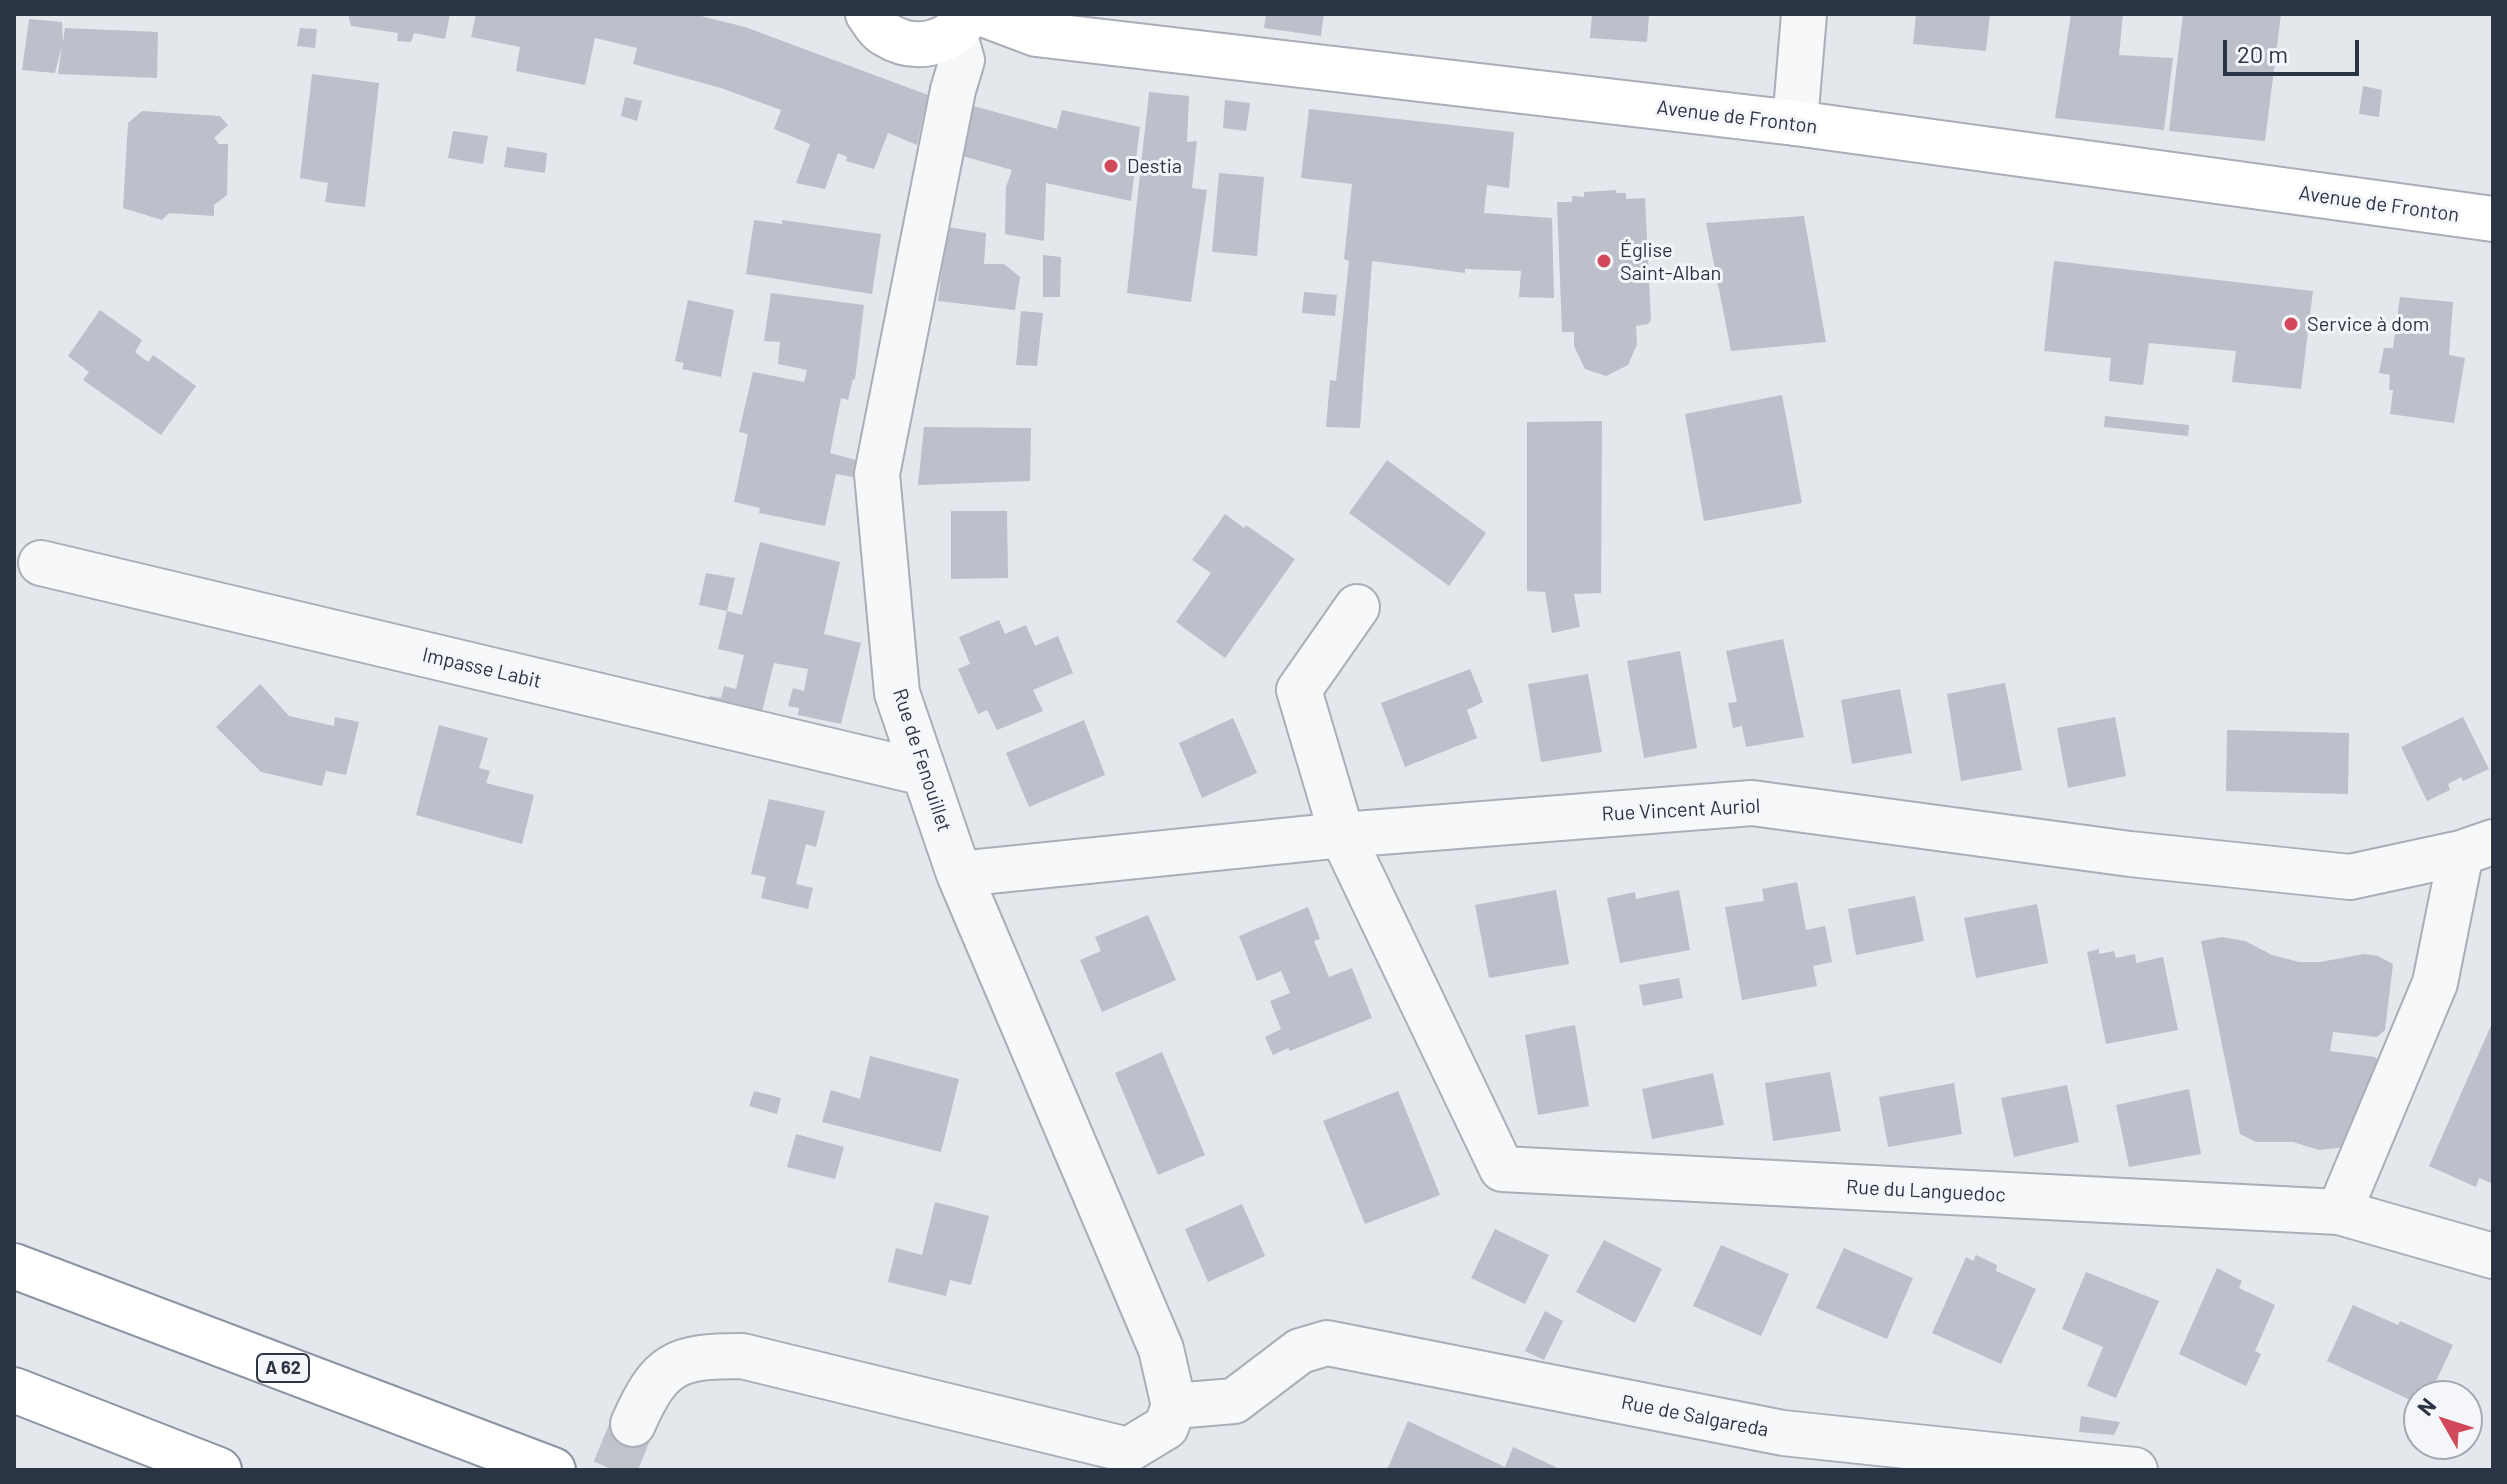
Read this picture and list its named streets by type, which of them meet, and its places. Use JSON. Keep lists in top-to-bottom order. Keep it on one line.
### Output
{"streets":{"main road":["Avenue de Fronton","A 62"],"street":["Impasse Labit","Rue de Fenouillet","Rue Vincent Auriol","Rue du Languedoc","Rue de Salgareda"]},"crossings":[["Avenue de Fronton","Rue de Fenouillet"],["Impasse Labit","Rue de Fenouillet"],["Rue de Fenouillet","Rue Vincent Auriol"],["Rue de Fenouillet","Rue de Salgareda"],["Rue Vincent Auriol","Rue du Languedoc"]],"places":["Destia","Église Saint-Alban","Service à dom"],"scale_bar":"20 m","north":"top left"}
